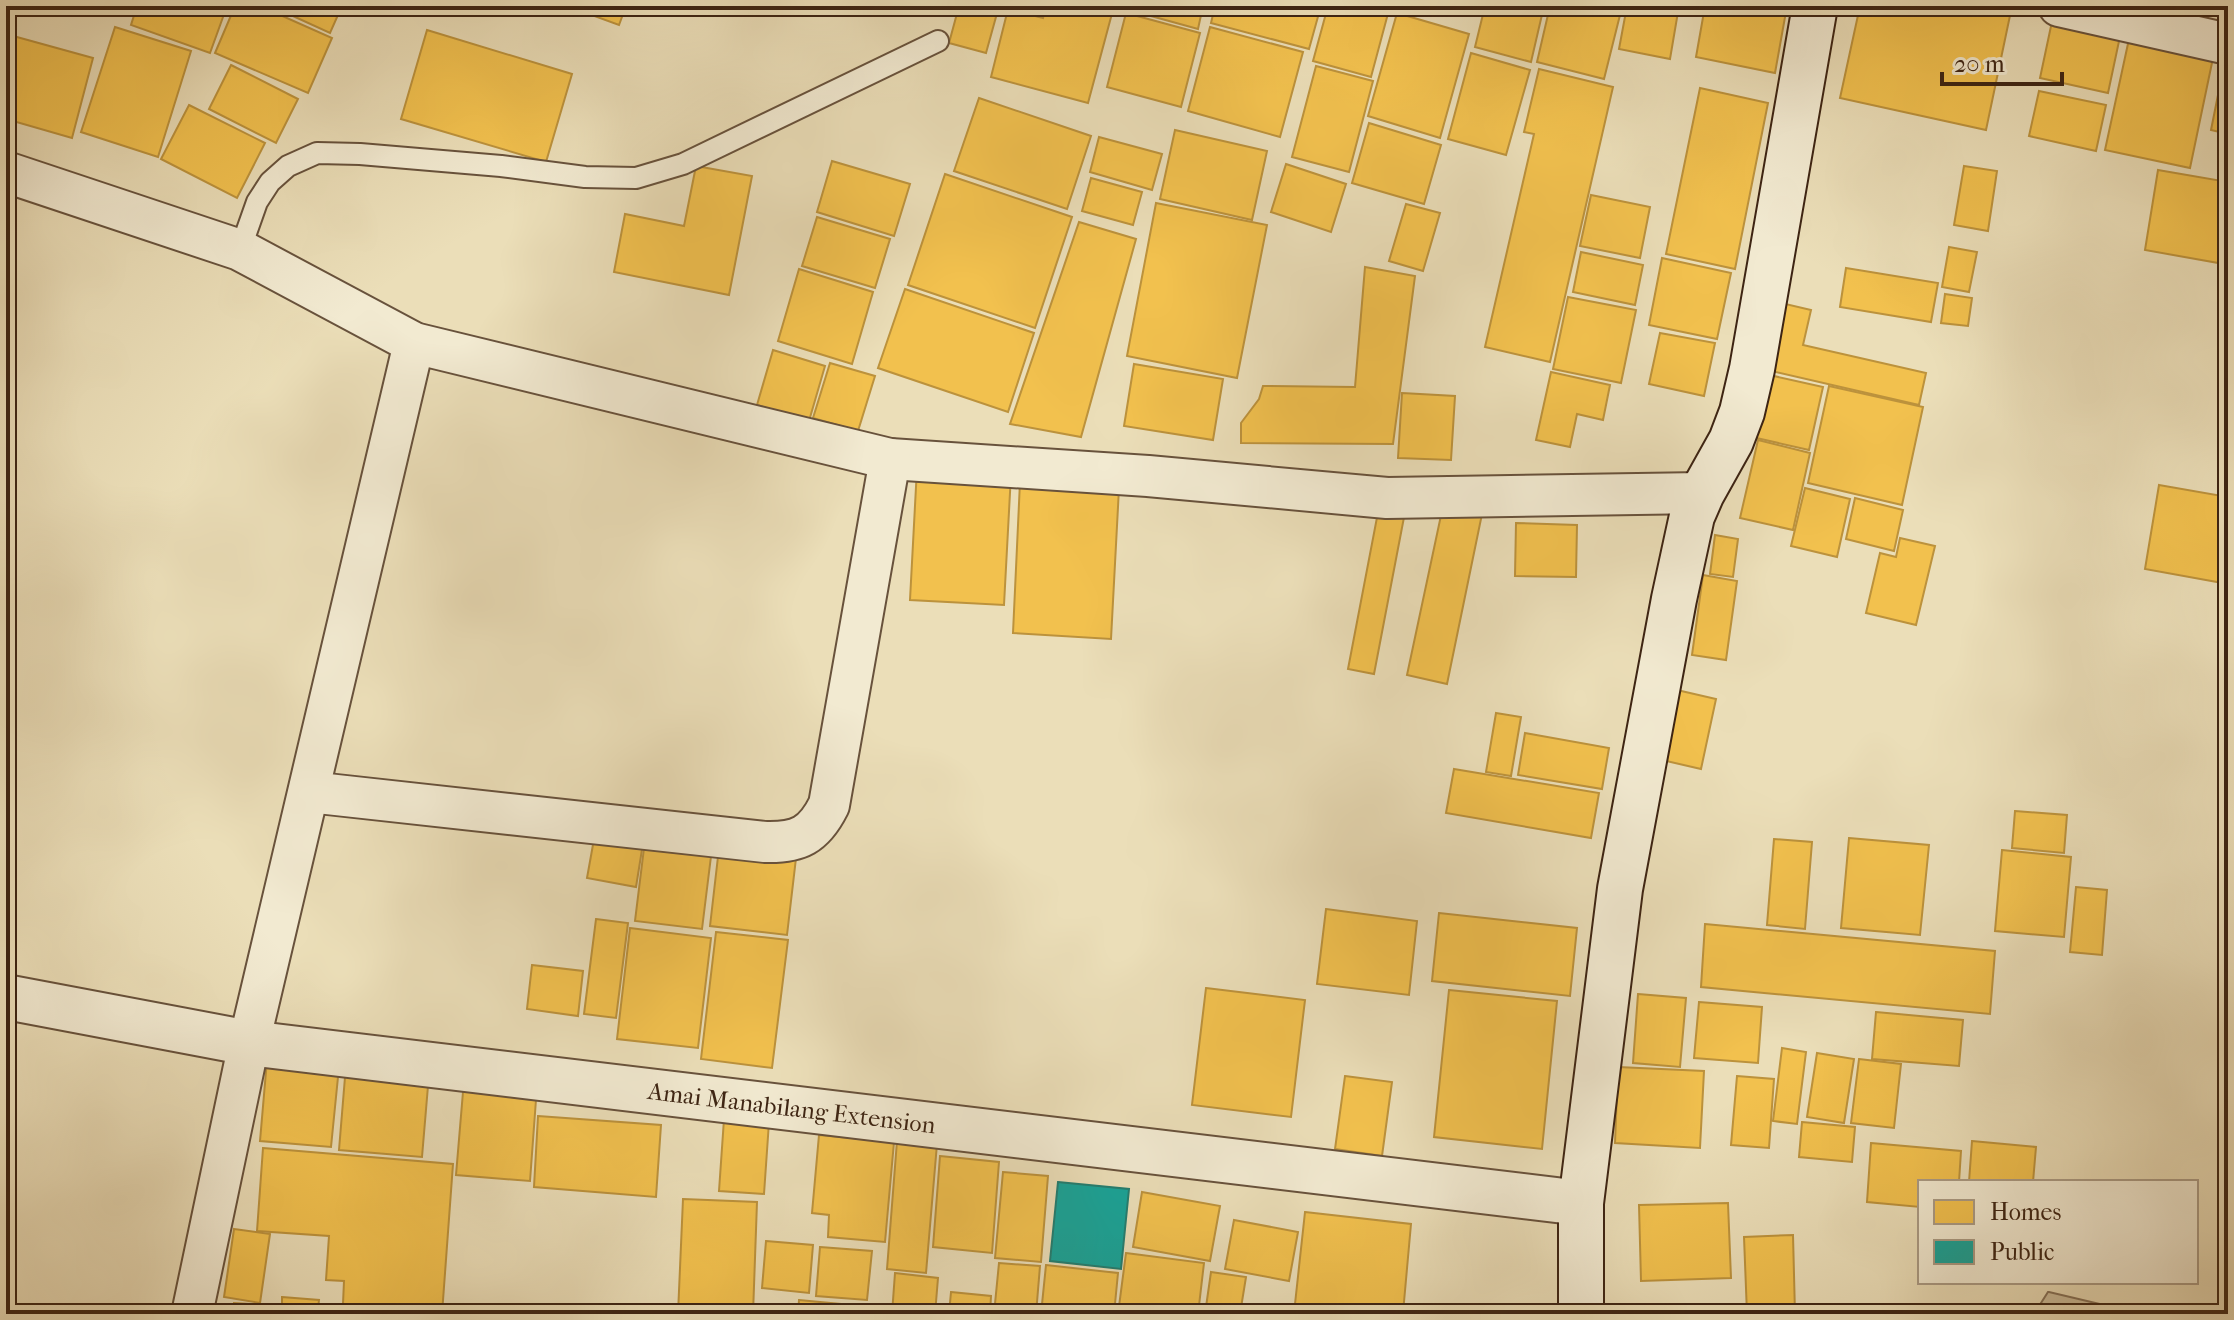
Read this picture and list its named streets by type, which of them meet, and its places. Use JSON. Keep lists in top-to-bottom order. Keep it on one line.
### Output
{"streets":{"street":["Amai Manabilang Extension"]},"legend":["Homes","Public"],"scale_bar":"20 m"}
